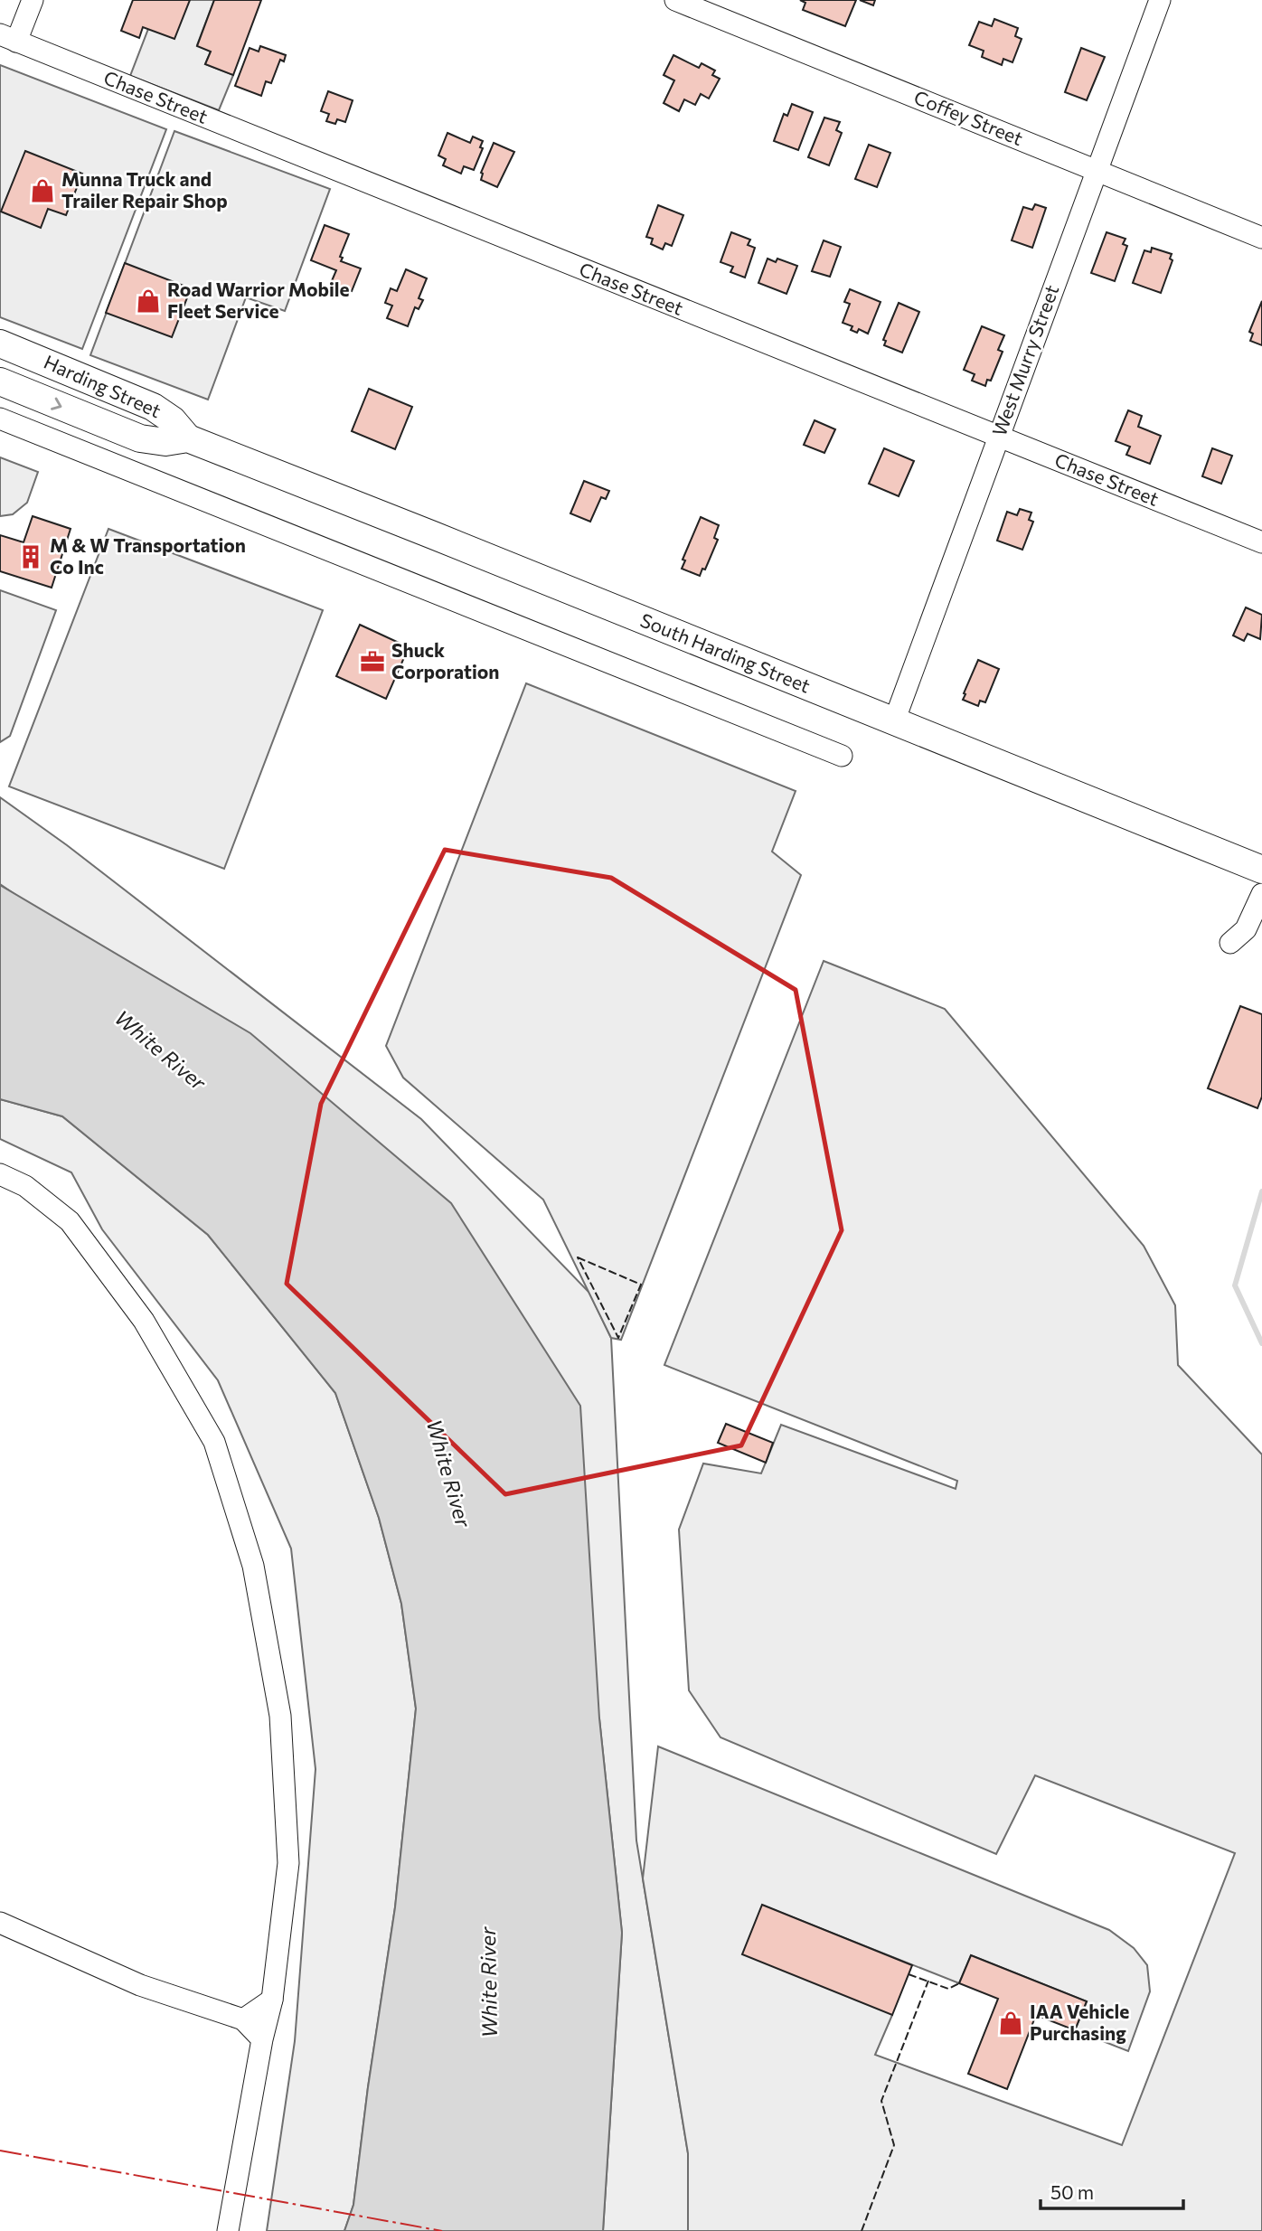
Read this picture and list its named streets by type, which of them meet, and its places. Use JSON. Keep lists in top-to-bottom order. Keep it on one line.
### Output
{"streets":{"main road":["Harding Street","South Harding Street"],"street":["Chase Street","Coffey Street","West Murry Street"]},"crossings":[["Chase Street","West Murry Street"],["Coffey Street","West Murry Street"],["West Murry Street","South Harding Street"],["Harding Street","South Harding Street"]],"water":["White River"],"places":{"shop":["Munna Truck and Trailer Repair Shop","Road Warrior Mobile Fleet Service","IAA Vehicle Purchasing"],"building":["M & W Transportation Co Inc"],"office":["Shuck Corporation"]},"scale_bar":"50 m"}
